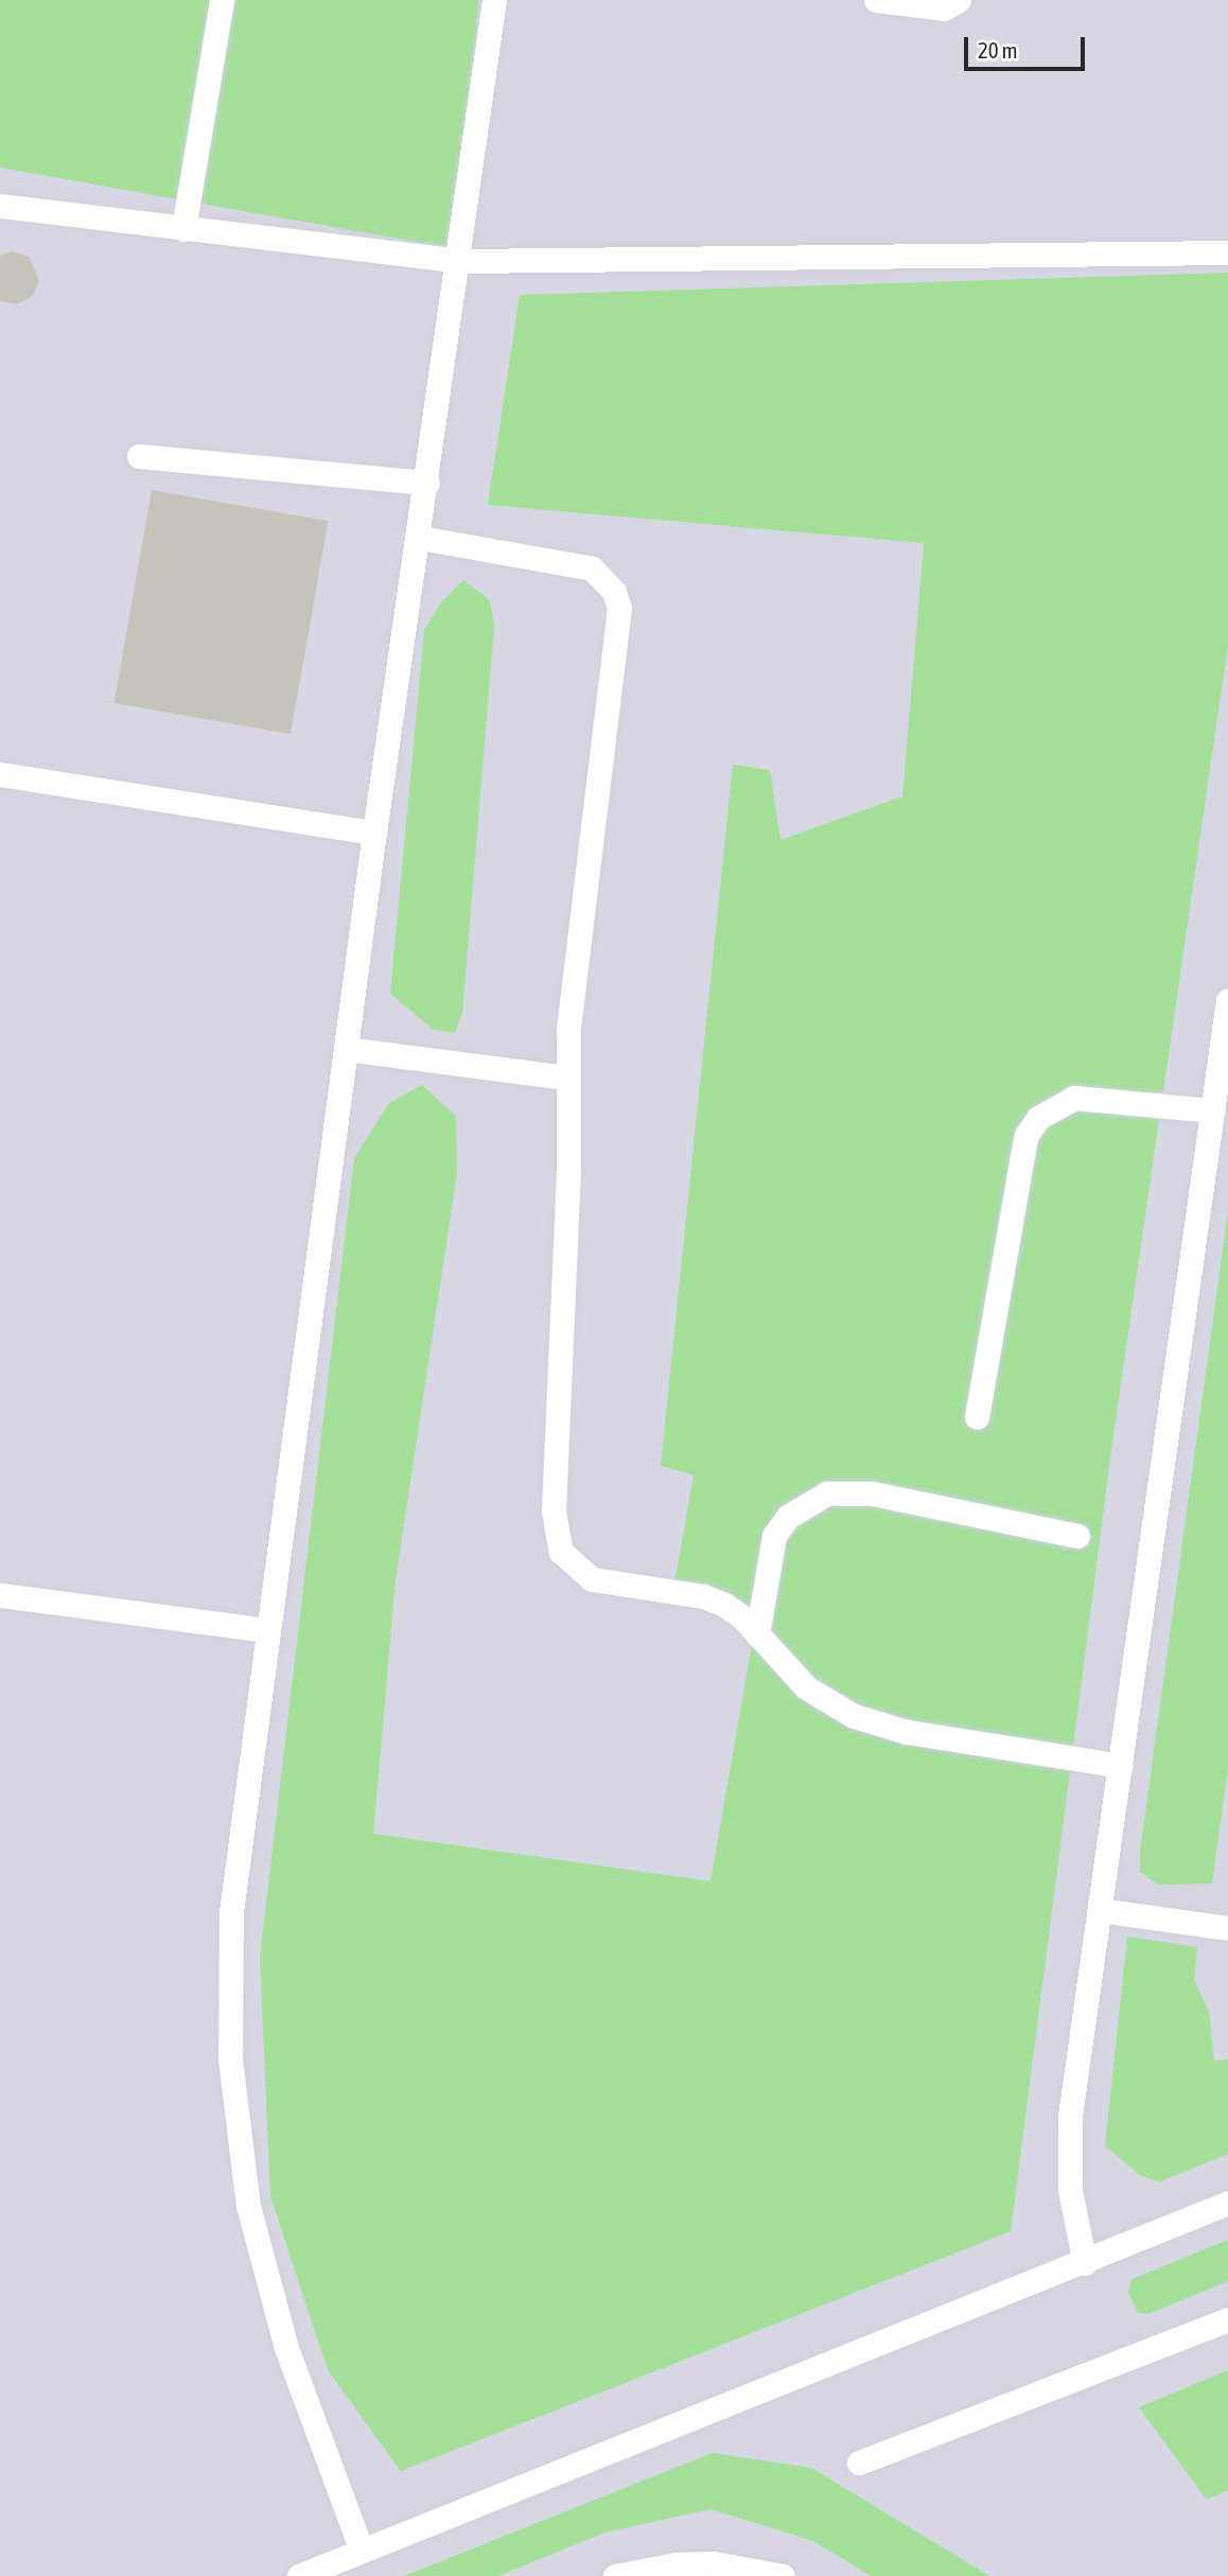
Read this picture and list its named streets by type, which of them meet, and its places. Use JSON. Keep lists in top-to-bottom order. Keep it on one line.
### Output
{"scale_bar":"20 m"}
